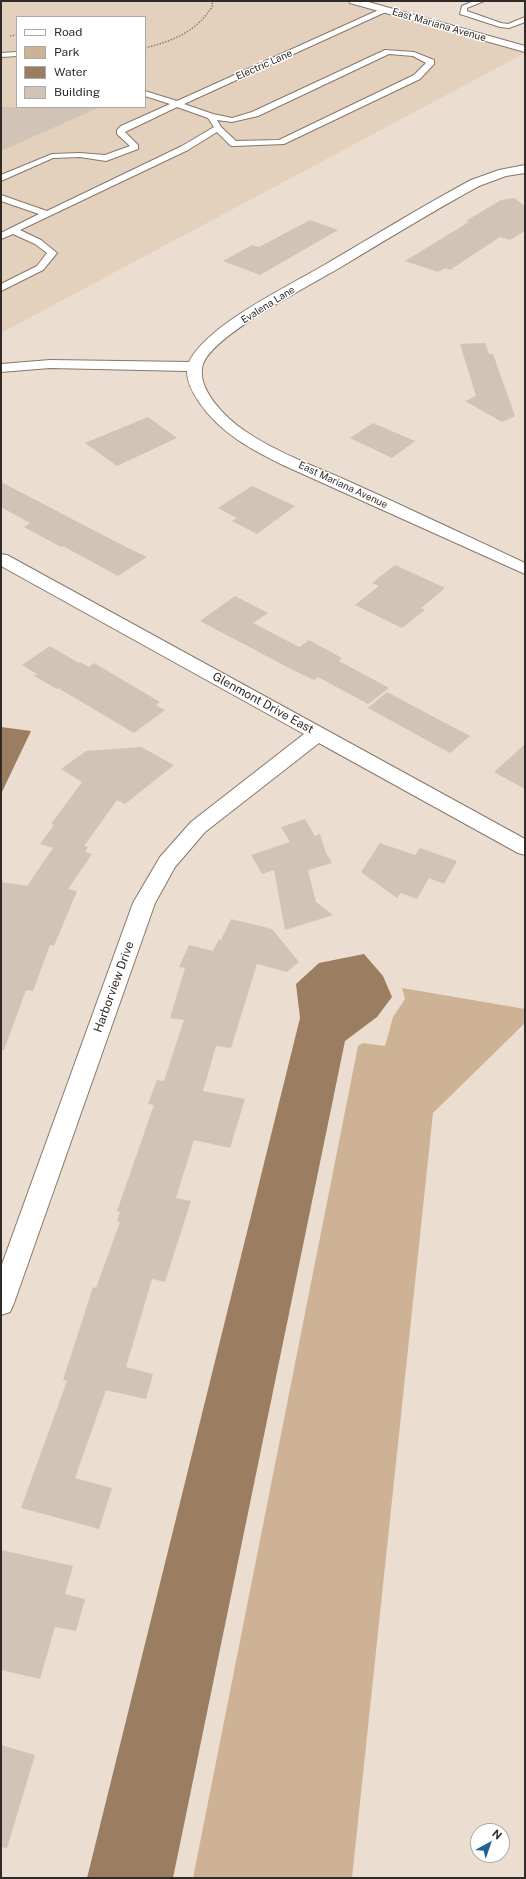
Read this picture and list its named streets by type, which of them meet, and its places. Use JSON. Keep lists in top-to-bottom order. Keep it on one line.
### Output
{"streets":{"street":["East Mariana Avenue","Electric Lane","Evalena Lane","Glenmont Drive East","Harborview Drive"]},"crossings":[["East Mariana Avenue","Electric Lane"],["East Mariana Avenue","Evalena Lane"],["Glenmont Drive East","Harborview Drive"]],"legend":["Road","Park","Water","Building"],"north":"top right"}
